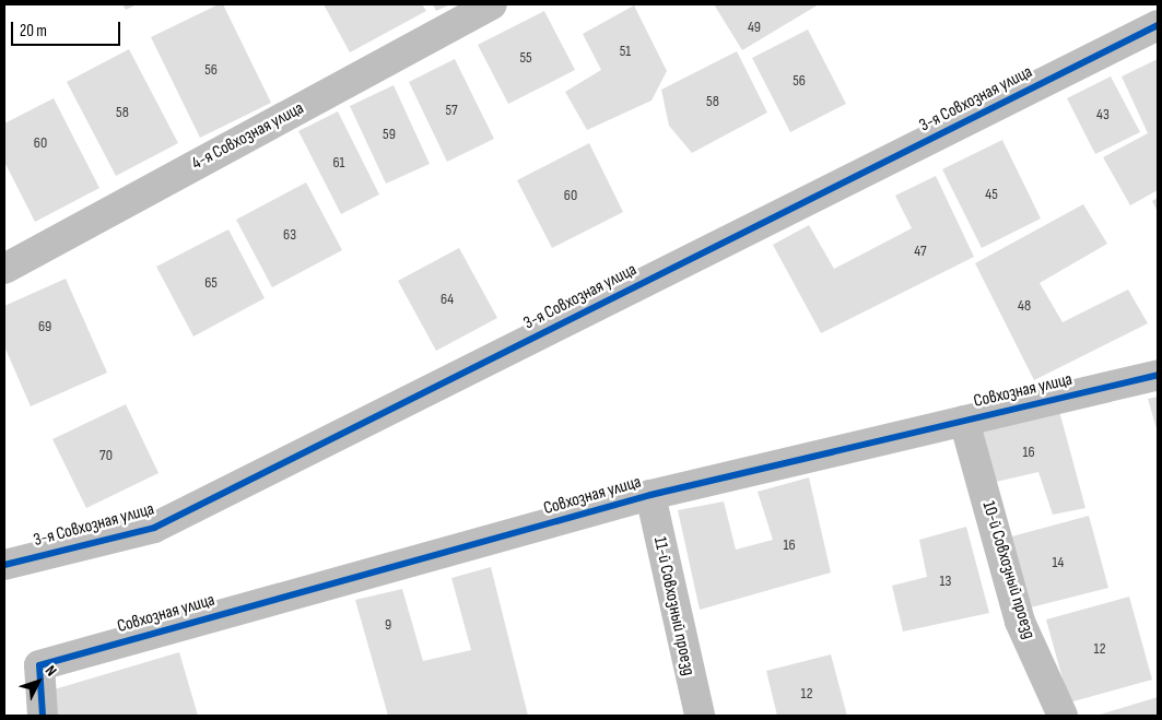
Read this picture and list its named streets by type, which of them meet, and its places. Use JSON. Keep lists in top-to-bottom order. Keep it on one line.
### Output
{"streets":{"street":["3-я Совхозная улица","4-я Совхозная улица","Совхозная улица","10-й Совхозный проезд","11-й Совхозный проезд"]},"crossings":[["Совхозная улица","10-й Совхозный проезд"],["Совхозная улица","11-й Совхозный проезд"]],"house_numbers":["49","51","55","56","56","58","57","58","43","59","60","61","45","60","63","47","65","64","48","69","16","70","16","14","13","9","12","12"],"scale_bar":"20 m","north":"top right"}
